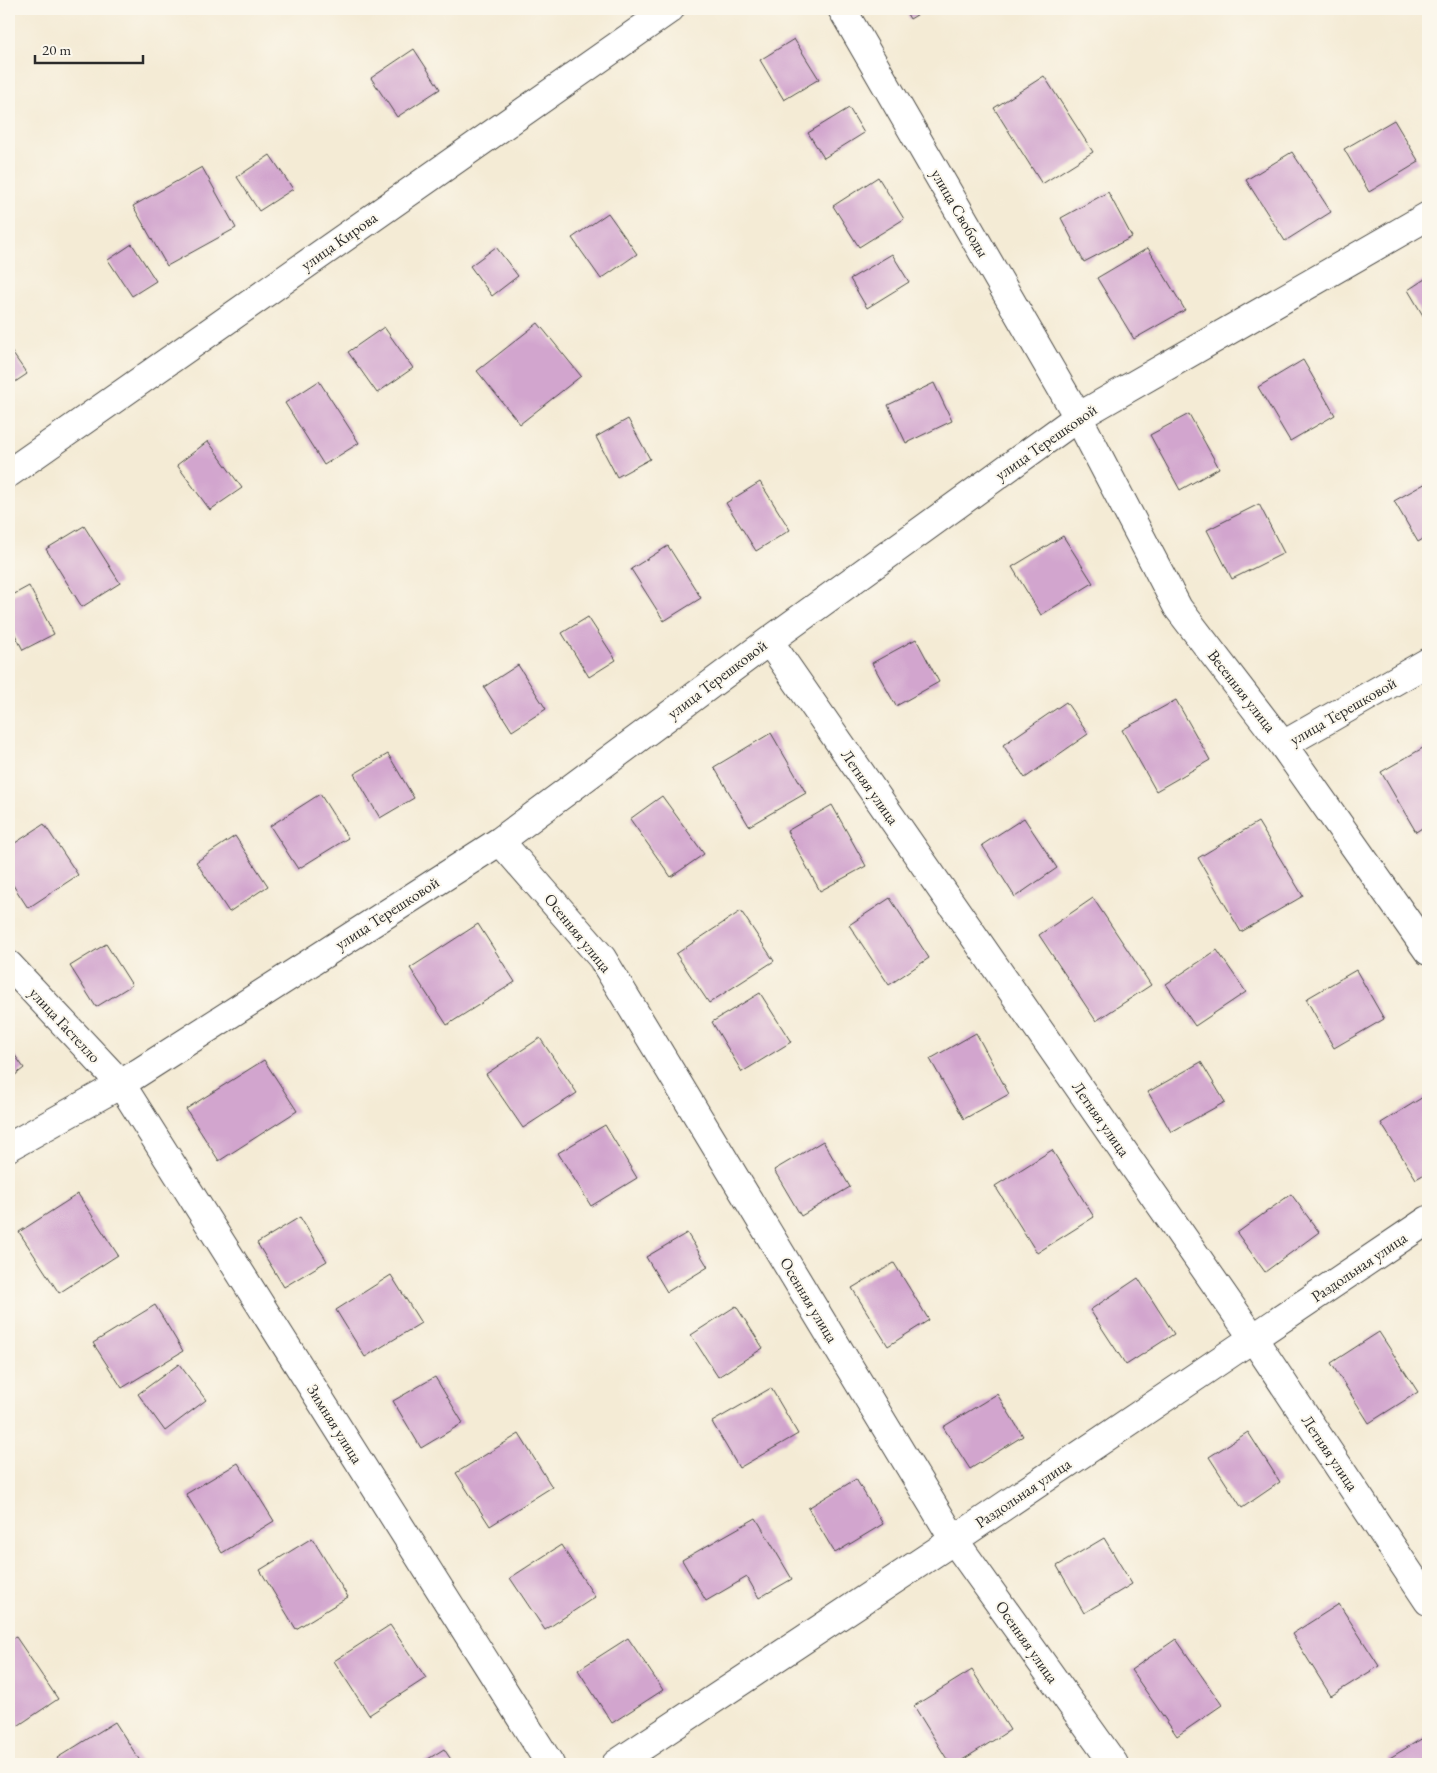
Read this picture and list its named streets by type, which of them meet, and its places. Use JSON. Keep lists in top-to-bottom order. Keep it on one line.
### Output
{"streets":{"street":["улица Свободы","улица Кирова","улица Терешковой","Весенняя улица","Летняя улица","Осенняя улица","улица Гастелло","Раздольная улица","Зимняя улица"]},"crossings":[["улица Свободы","улица Терешковой"],["улица Свободы","Весенняя улица"],["улица Терешковой","Весенняя улица"],["улица Терешковой","Летняя улица"],["улица Терешковой","Осенняя улица"],["улица Терешковой","улица Гастелло"],["улица Терешковой","Зимняя улица"],["Летняя улица","Раздольная улица"],["Осенняя улица","Раздольная улица"],["улица Гастелло","Зимняя улица"]],"scale_bar":"20 m"}
